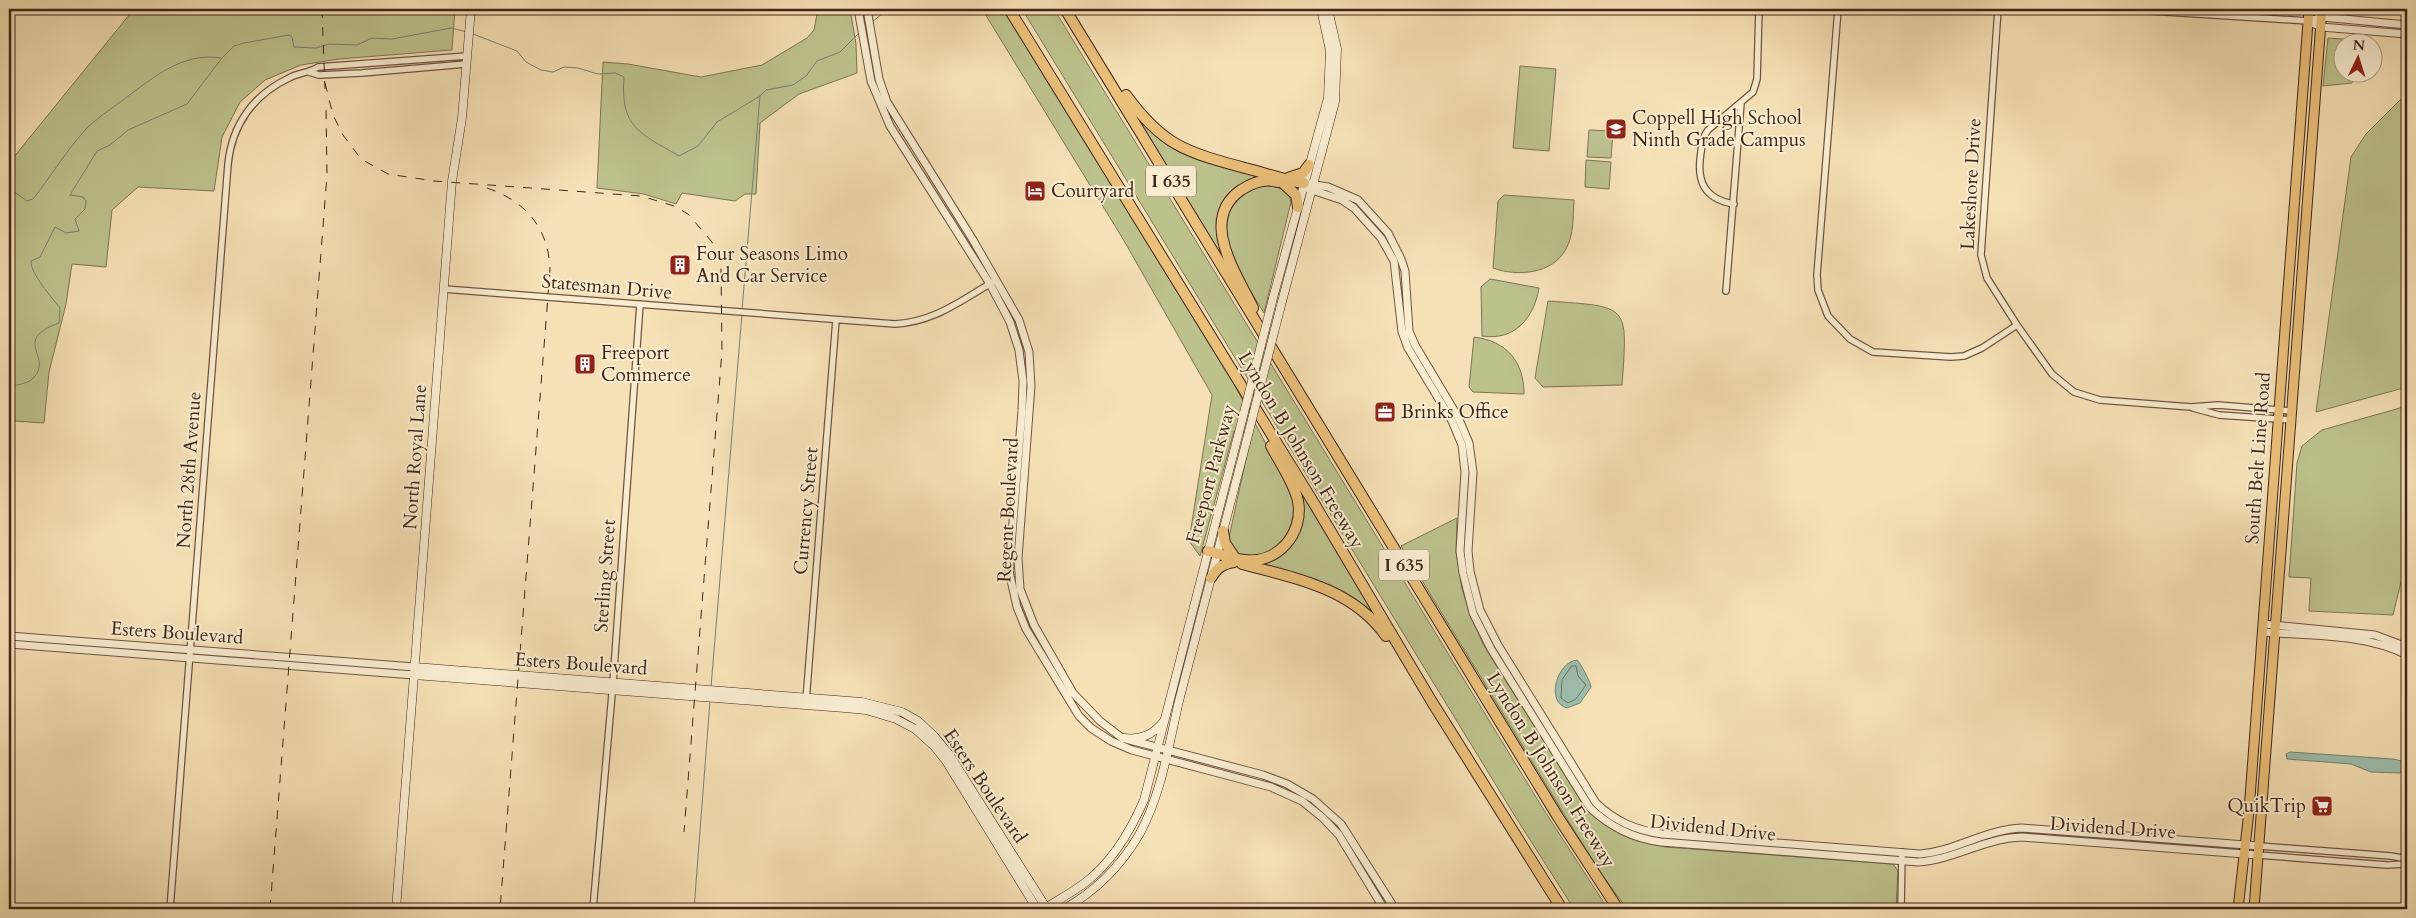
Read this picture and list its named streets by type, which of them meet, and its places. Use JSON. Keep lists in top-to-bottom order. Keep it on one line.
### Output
{"streets":{"highway":["I 635","Lyndon B Johnson Freeway"],"main road":["North Royal Lane","South Belt Line Road","Freeport Parkway","Esters Boulevard"],"street":["Lakeshore Drive","Statesman Drive","North 28th Avenue","Regent Boulevard","Currency Street","Sterling Street","Dividend Drive"]},"crossings":[["Lakeshore Drive","South Belt Line Road"],["Statesman Drive","North Royal Lane"],["Statesman Drive","Regent Boulevard"],["Statesman Drive","Currency Street"],["Statesman Drive","Sterling Street"],["North Royal Lane","North 28th Avenue"],["North Royal Lane","Esters Boulevard"],["South Belt Line Road","Dividend Drive"],["North 28th Avenue","Esters Boulevard"],["Freeport Parkway","Regent Boulevard"],["Freeport Parkway","Esters Boulevard"],["Freeport Parkway","Dividend Drive"],["Currency Street","Esters Boulevard"],["Sterling Street","Esters Boulevard"]],"places":{"school or university":["Coppell High School Ninth Grade Campus"],"hotel":["Courtyard"],"building":["Four Seasons Limo And Car Service","Freeport Commerce"],"office":["Brinks Office"],"supermarket":["QuikTrip"]},"north":"top"}
